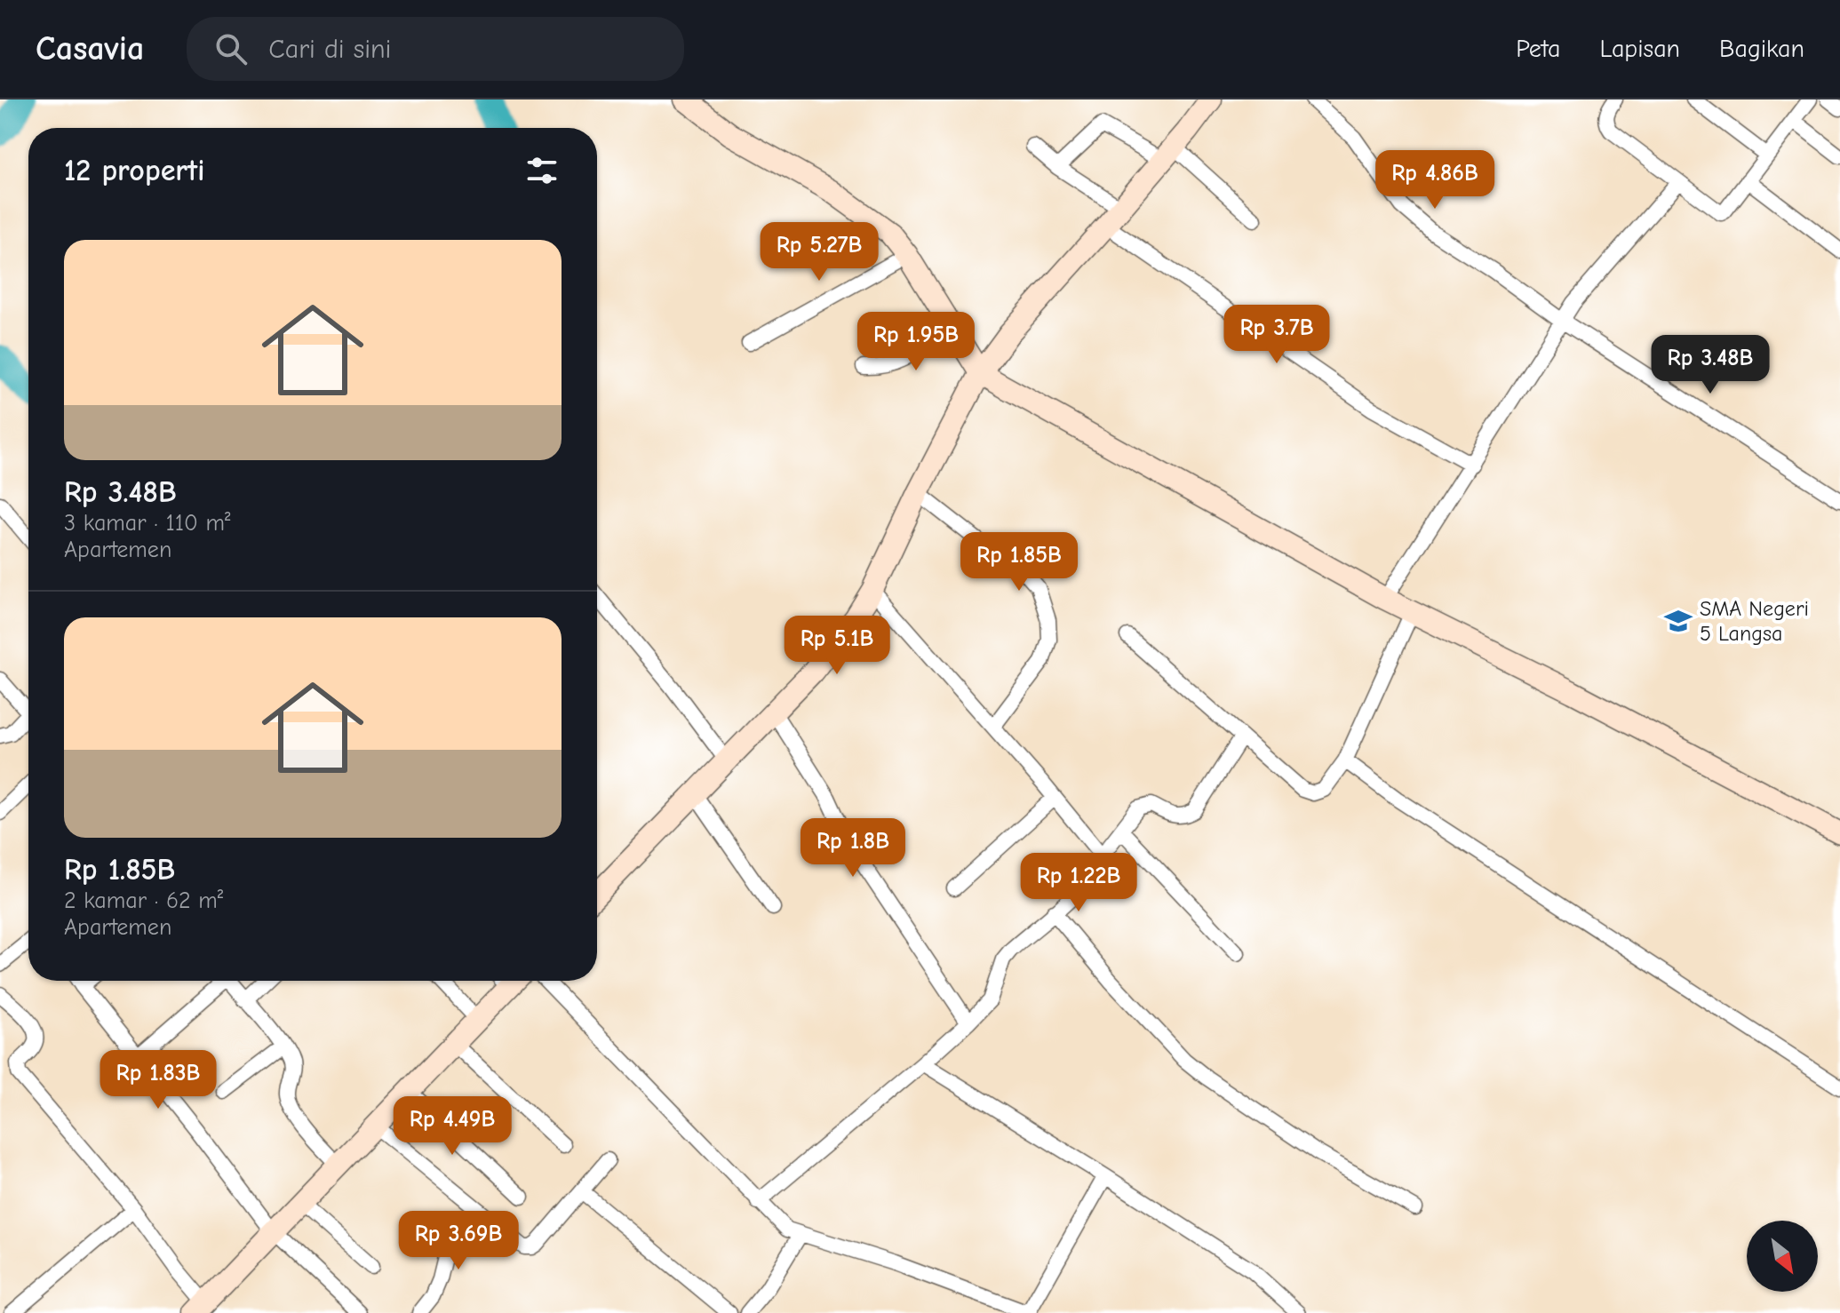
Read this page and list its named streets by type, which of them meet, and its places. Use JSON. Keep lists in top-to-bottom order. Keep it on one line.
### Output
{"places":{"school or university":["SMA Negeri 5 Langsa"]},"north":"bottom right","page":{"header":"Casavia","search":"Cari di sini","nav":["Peta","Lapisan","Bagikan"],"heading":"12 properti","price":["Rp 4.86B","Rp 5.27B","Rp 3.7B","Rp 1.95B","Rp 3.48B","Rp 1.85B","Rp 5.1B","Rp 1.8B","Rp 1.22B","Rp 1.83B","Rp 4.49B","Rp 3.69B"],"list":[{"name":"Rp 3.48B","note":"3 kamar · 110 m² · Apartemen"},{"name":"Rp 1.85B","note":"2 kamar · 62 m² · Apartemen"}]}}
